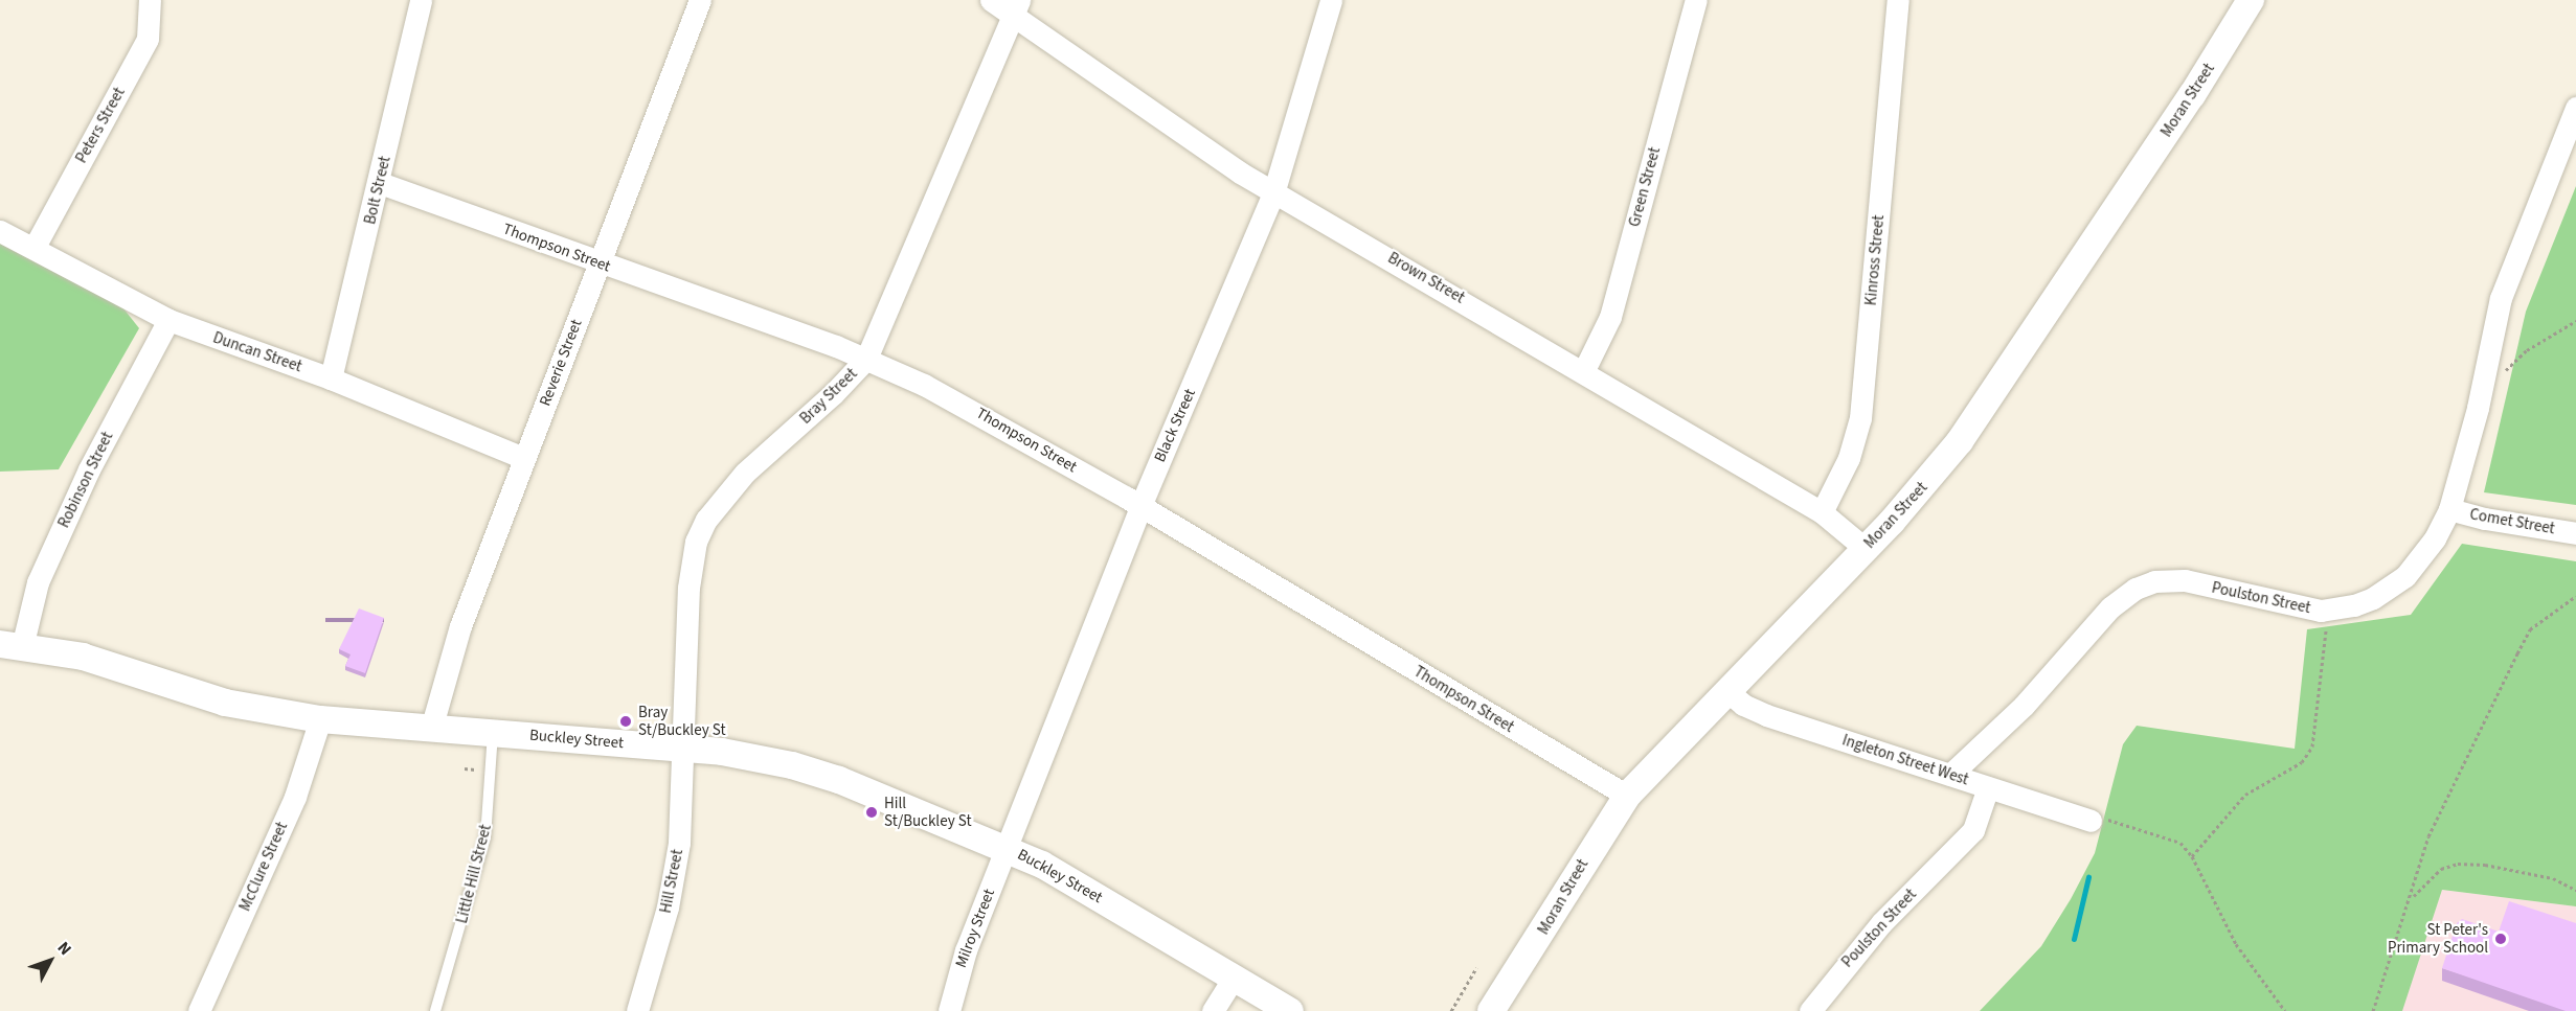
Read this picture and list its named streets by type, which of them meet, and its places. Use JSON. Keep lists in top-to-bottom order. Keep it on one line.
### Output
{"streets":{"street":["Moran Street","Peters Street","Green Street","Bolt Street","Thompson Street","Kinross Street","Brown Street","Duncan Street","Reverie Street","Bray Street","Black Street","Robinson Street","Comet Street","Poulston Street","Buckley Street","Ingleton Street West","McClure Street","Hill Street","Milroy Street"],"lane":["Little Hill Street"]},"crossings":[["Moran Street","Thompson Street"],["Moran Street","Brown Street"],["Moran Street","Ingleton Street West"],["Peters Street","Duncan Street"],["Green Street","Brown Street"],["Bolt Street","Thompson Street"],["Bolt Street","Duncan Street"],["Thompson Street","Reverie Street"],["Thompson Street","Bray Street"],["Thompson Street","Black Street"],["Kinross Street","Brown Street"],["Brown Street","Bray Street"],["Brown Street","Black Street"],["Duncan Street","Reverie Street"],["Duncan Street","Robinson Street"],["Reverie Street","Buckley Street"],["Bray Street","Buckley Street"],["Bray Street","Hill Street"],["Black Street","Buckley Street"],["Black Street","Milroy Street"],["Robinson Street","Buckley Street"],["Comet Street","Poulston Street"],["Poulston Street","Ingleton Street West"],["Buckley Street","McClure Street"],["Buckley Street","Little Hill Street"],["Buckley Street","Hill Street"],["Buckley Street","Milroy Street"]],"places":["Bray St/Buckley St","Hill St/Buckley St","St Peter's Primary School"],"north":"top right"}
